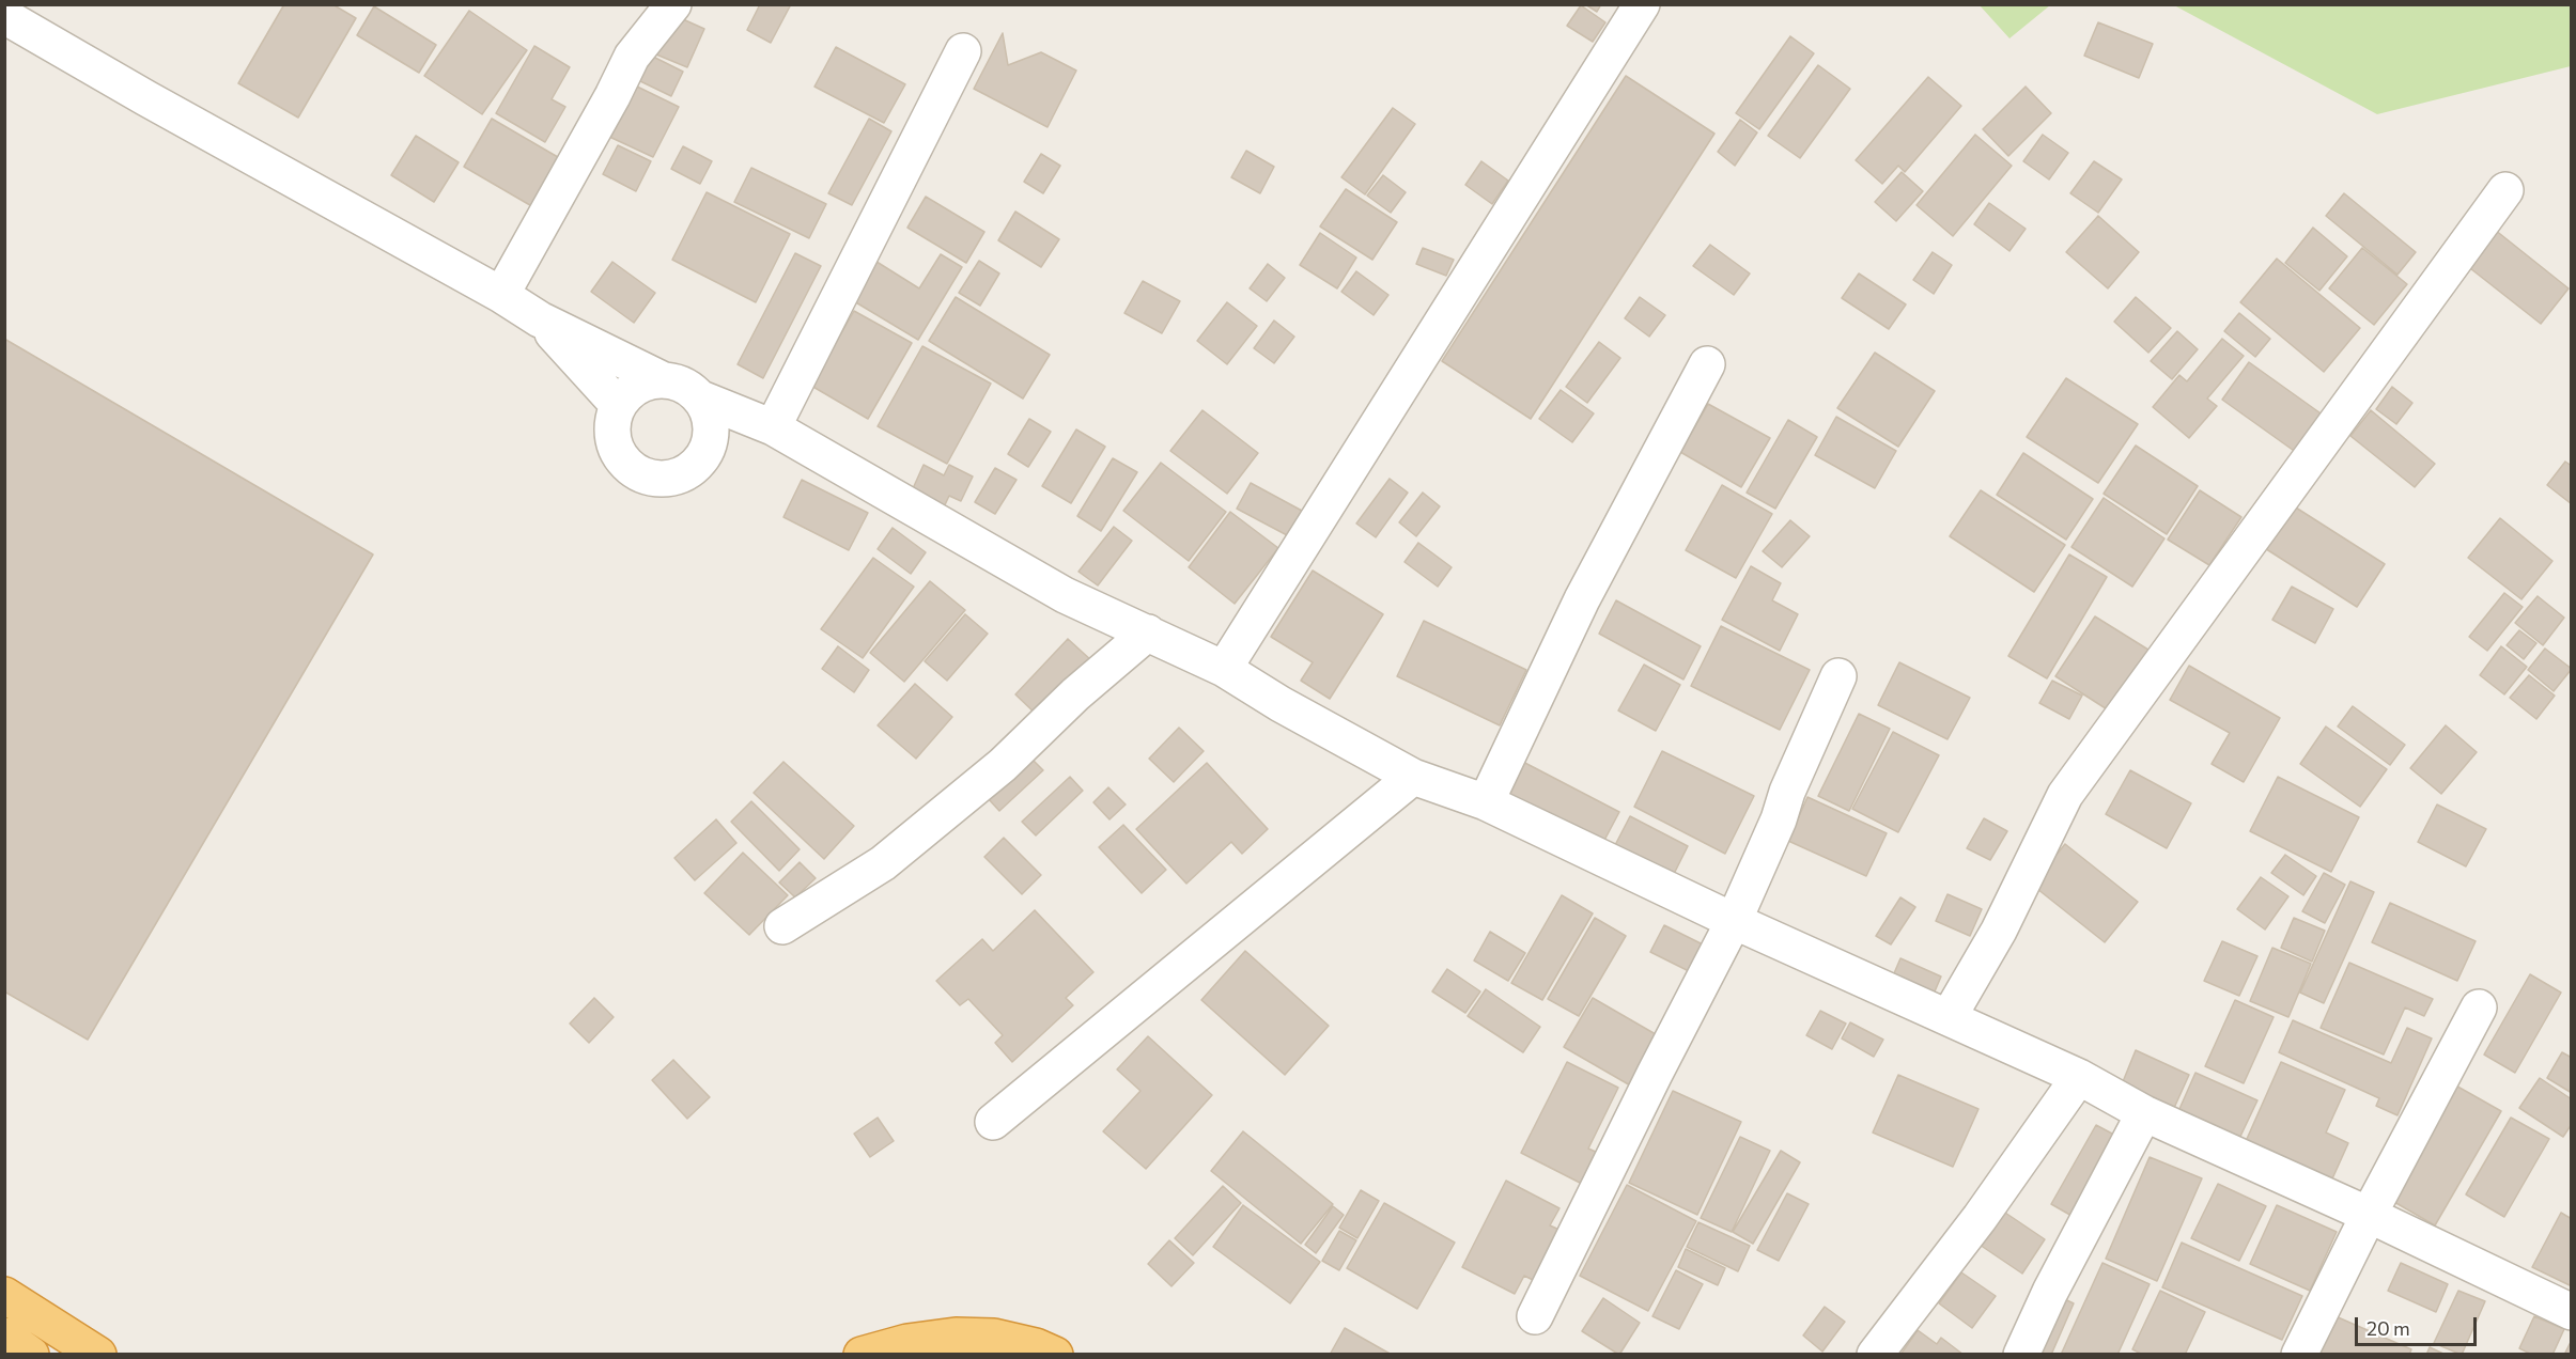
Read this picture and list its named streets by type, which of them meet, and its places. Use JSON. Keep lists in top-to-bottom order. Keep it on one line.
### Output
{"scale_bar":"20 m"}
